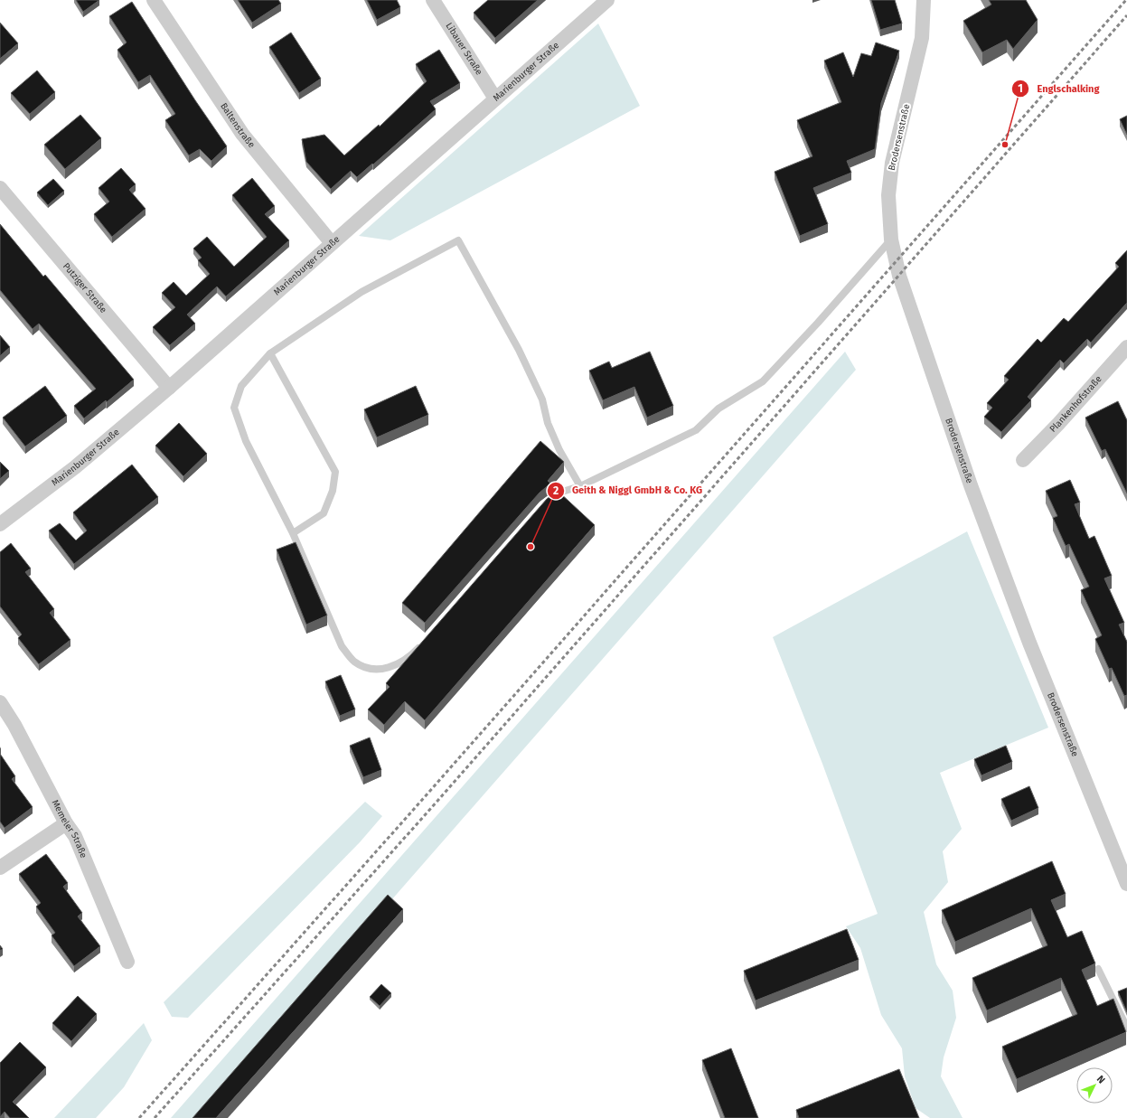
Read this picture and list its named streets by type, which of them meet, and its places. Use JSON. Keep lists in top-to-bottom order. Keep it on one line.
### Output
{"streets":{"street":["Libauer Straße","Marienburger Straße","Baltenstraße","Brodersenstraße","Putziger Straße","Plankenhofstraße","Memeler Straße"]},"crossings":[["Libauer Straße","Marienburger Straße"],["Marienburger Straße","Baltenstraße"],["Marienburger Straße","Putziger Straße"]],"places":["Englschalking","Geith & Niggl GmbH & Co. KG"],"north":"top right"}
